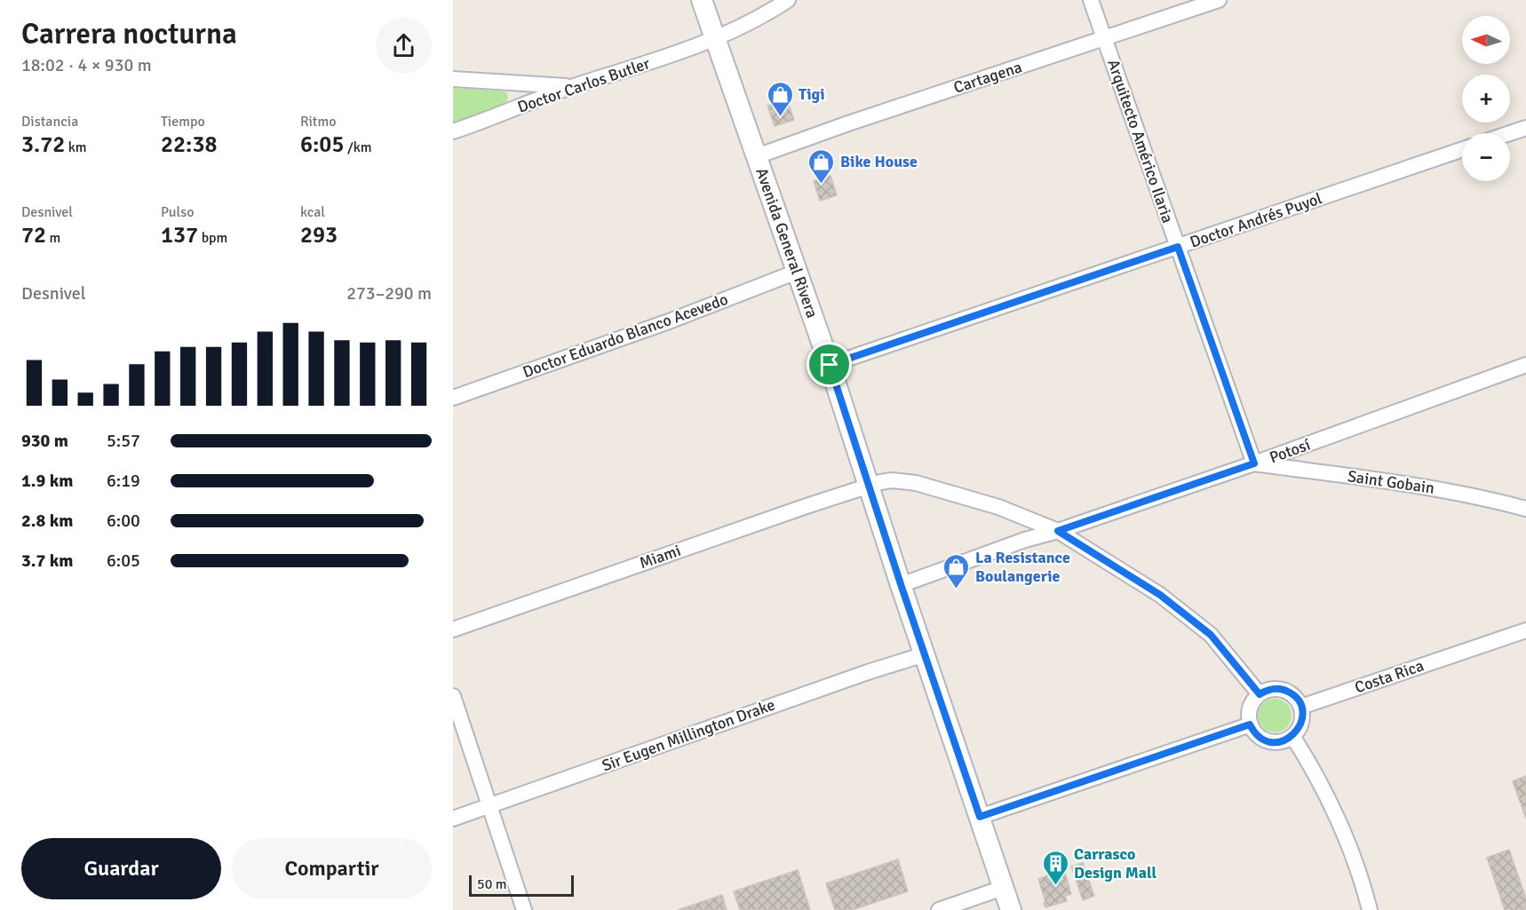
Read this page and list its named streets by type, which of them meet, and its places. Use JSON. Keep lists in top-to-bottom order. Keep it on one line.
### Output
{"streets":{"main road":["Avenida General Rivera"],"street":["Cartagena","Doctor Carlos Butler","Arquitecto Américo Ilaria","Doctor Andrés Puyol","Doctor Eduardo Blanco Acevedo","Potosí","Saint Gobain","Miami","Costa Rica","Sir Eugen Millington Drake"]},"crossings":[["Cartagena","Arquitecto Américo Ilaria"],["Cartagena","Avenida General Rivera"],["Doctor Carlos Butler","Avenida General Rivera"],["Arquitecto Américo Ilaria","Doctor Andrés Puyol"],["Arquitecto Américo Ilaria","Potosí"],["Arquitecto Américo Ilaria","Saint Gobain"],["Doctor Andrés Puyol","Avenida General Rivera"],["Avenida General Rivera","Doctor Eduardo Blanco Acevedo"],["Avenida General Rivera","Potosí"],["Avenida General Rivera","Miami"],["Avenida General Rivera","Sir Eugen Millington Drake"],["Potosí","Saint Gobain"],["Potosí","Miami"],["Miami","Costa Rica"]],"places":{"shop":["Tigi","Bike House","La Resistance Boulangerie"],"building":["Carrasco Design Mall"]},"scale_bar":"50 m","north":"left","page":{"heading":["Carrera nocturna","18:02 · 4 × 930 m"],"map_buttons":["+","−"],"stats":[["Distancia","3.72 km"],["Tiempo","22:38"],["Ritmo","6:05 /km"],["Desnivel","72 m"],["Pulso","137 bpm"],["kcal","293"]],"chart":["Desnivel","273–290 m"],"list":[{"name":"930 m","note":"5:57"},{"name":"1.9 km","note":"6:19"},{"name":"2.8 km","note":"6:00"},{"name":"3.7 km","note":"6:05"}],"buttons":["Guardar","Compartir"],"scale":"50 m"}}
